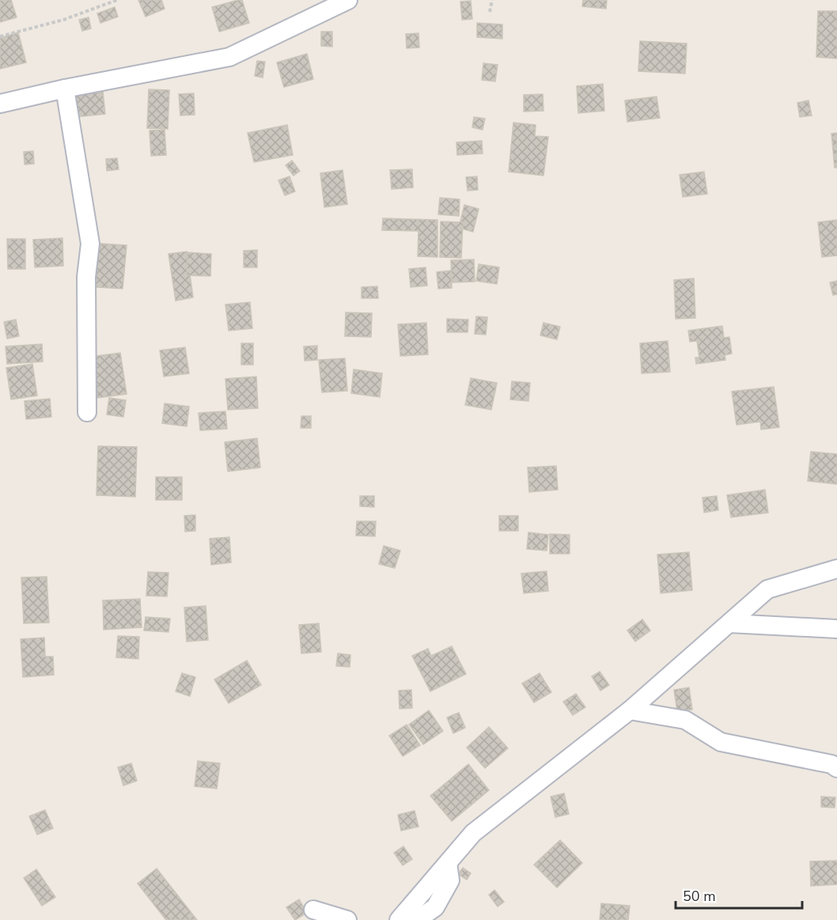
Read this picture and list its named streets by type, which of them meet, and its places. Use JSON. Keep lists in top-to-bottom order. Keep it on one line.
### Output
{"scale_bar":"50 m"}
